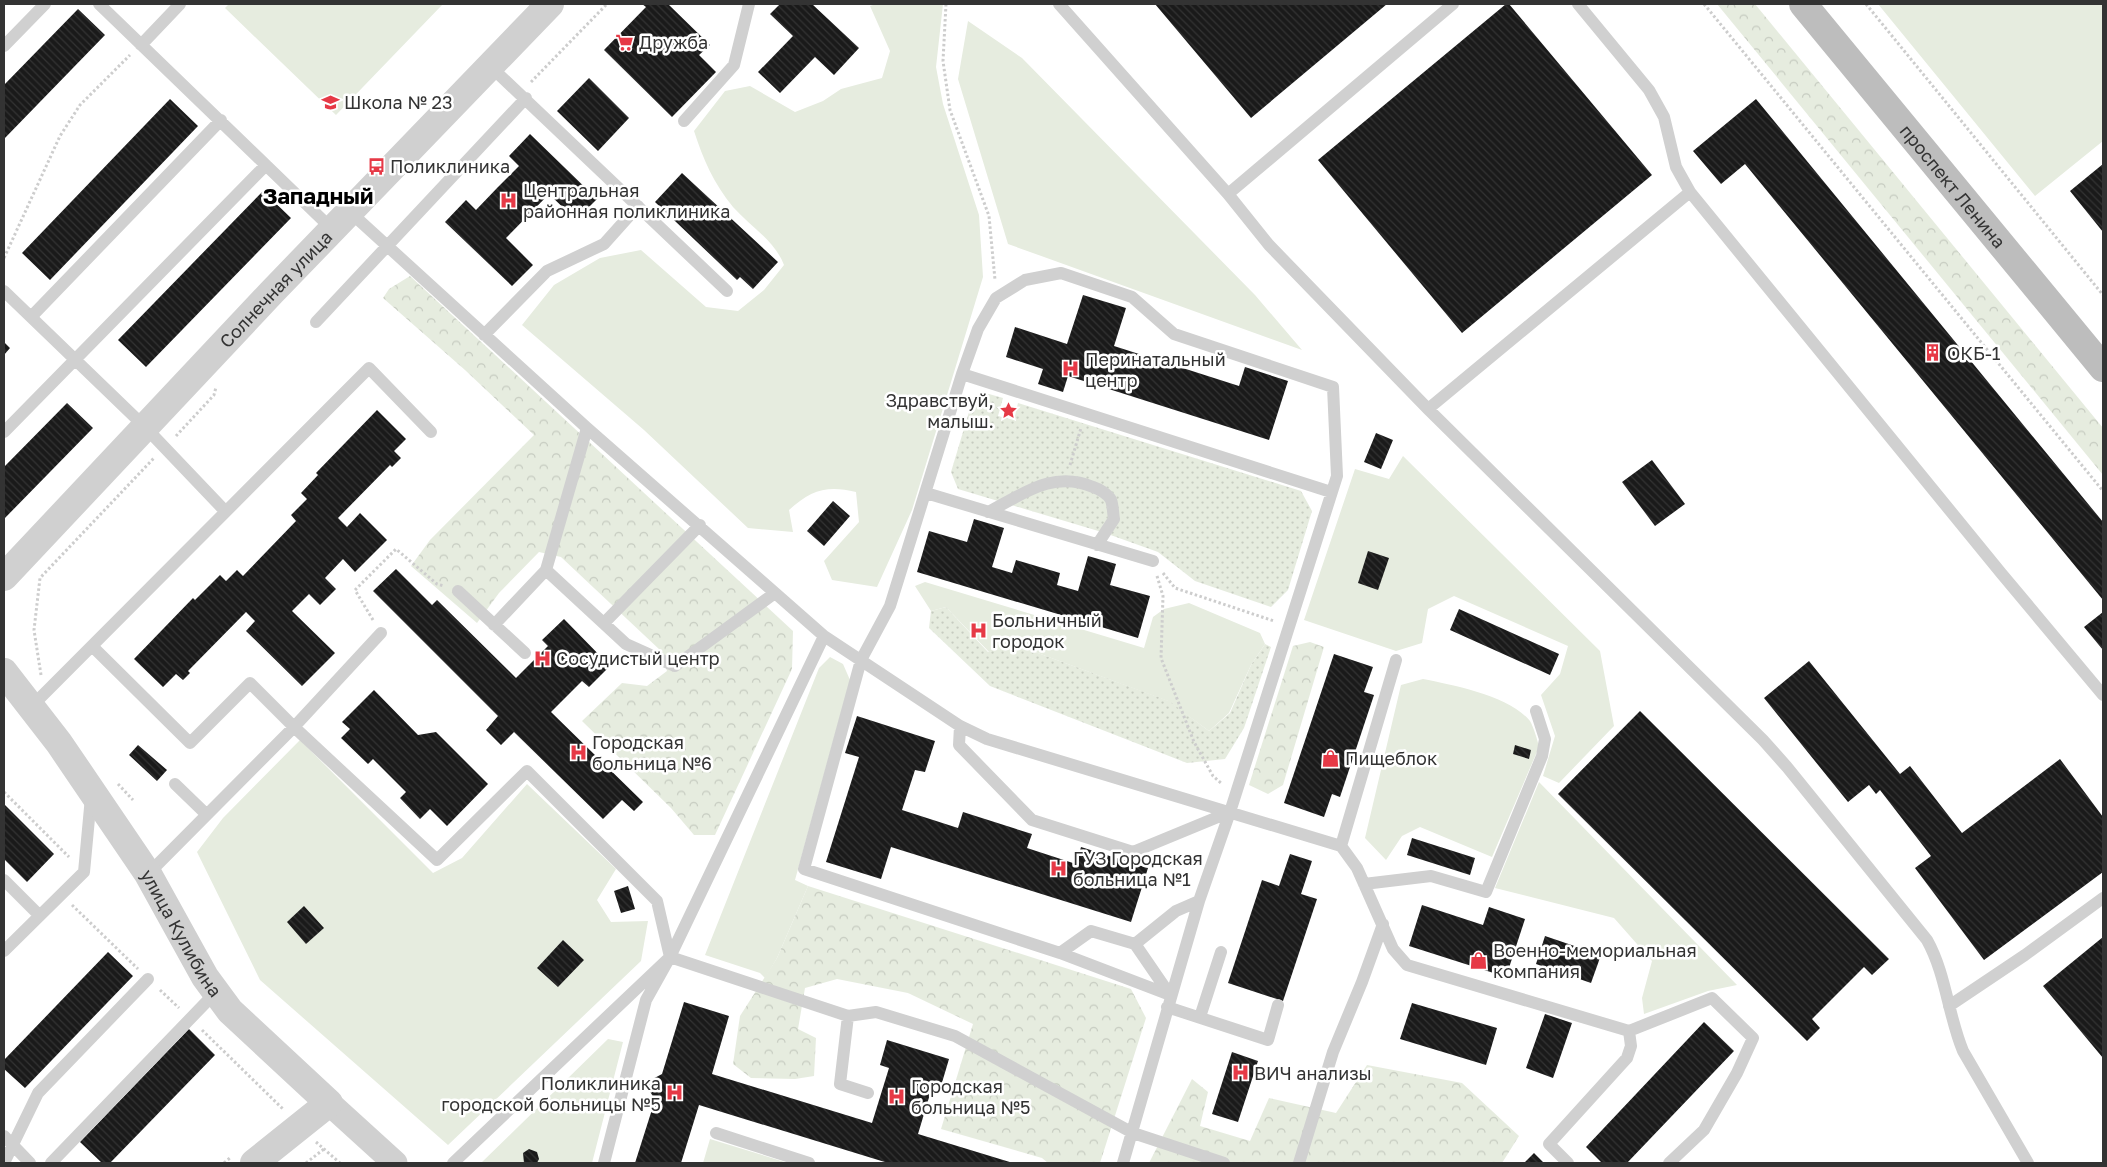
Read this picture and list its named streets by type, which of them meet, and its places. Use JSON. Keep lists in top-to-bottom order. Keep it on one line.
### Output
{"streets":{"main road":["проспект Ленина"],"street":["Солнечная улица","улица Кулибина"]},"districts":["Западный"],"places":{"supermarket":["Дружба"],"school or university":["Школа № 23"],"bus stop":["Поликлиника"],"hospital":["Центральная районная поликлиника","Перинатальный центр","Больничный городок","Сосудистый центр","Городская больница №6","ГУЗ Городская больница №1","ВИЧ анализы","Поликлиника городской больницы №5","Городская больница №5"],"building":["ОКБ-1"],"place":["Здравствуй, малыш."],"shop":["Пищеблок","Военно-мемориальная компания"]}}
